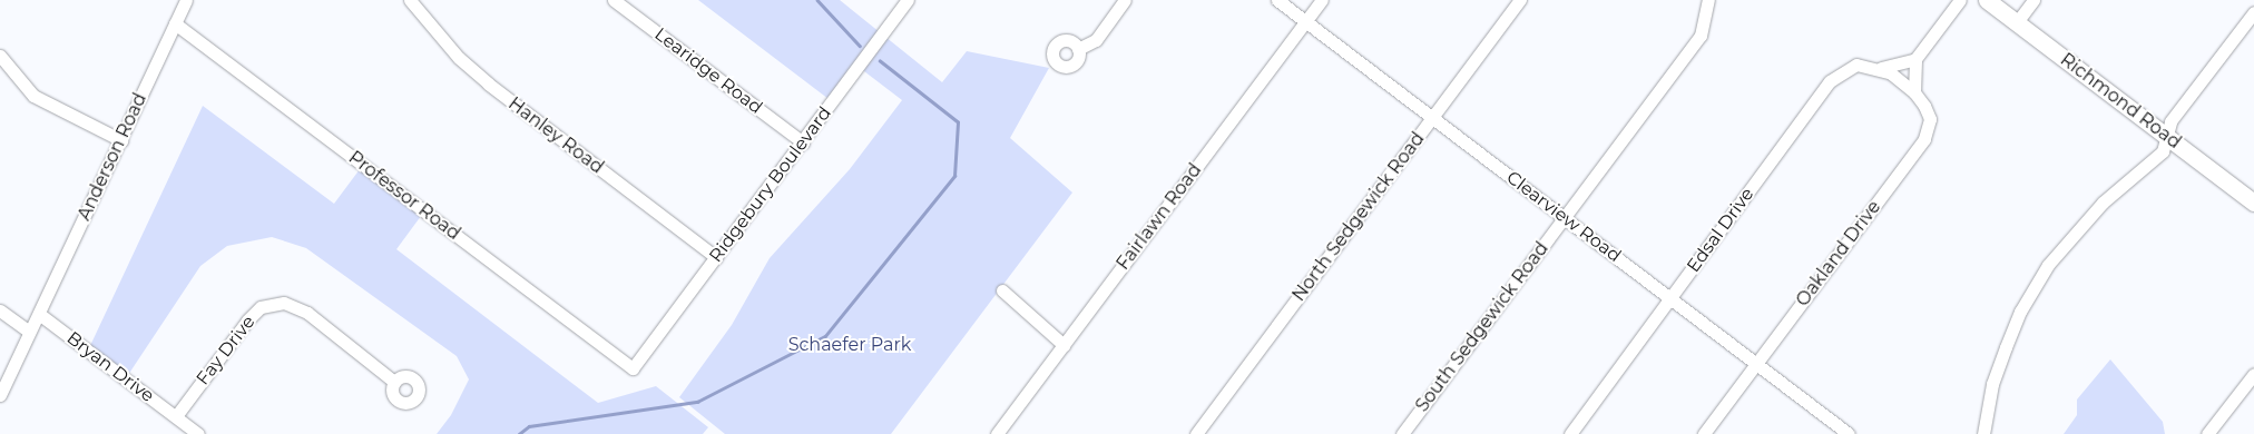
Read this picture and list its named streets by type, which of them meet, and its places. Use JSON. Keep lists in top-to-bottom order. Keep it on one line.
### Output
{"streets":{"main road":["Richmond Road"],"street":["Learidge Road","Hanley Road","Anderson Road","Ridgebury Boulevard","Professor Road","Fairlawn Road","North Sedgewick Road","Clearview Road","Edsal Drive","Oakland Drive","South Sedgewick Road","Fay Drive","Bryan Drive"]},"crossings":[["Learidge Road","Ridgebury Boulevard"],["Hanley Road","Ridgebury Boulevard"],["Anderson Road","Professor Road"],["Anderson Road","Bryan Drive"],["Ridgebury Boulevard","Professor Road"],["Fairlawn Road","Clearview Road"],["North Sedgewick Road","Clearview Road"],["Clearview Road","Edsal Drive"],["Clearview Road","Oakland Drive"],["Clearview Road","South Sedgewick Road"],["Edsal Drive","Oakland Drive"],["Fay Drive","Bryan Drive"]],"parks":["Schaefer Park"]}
